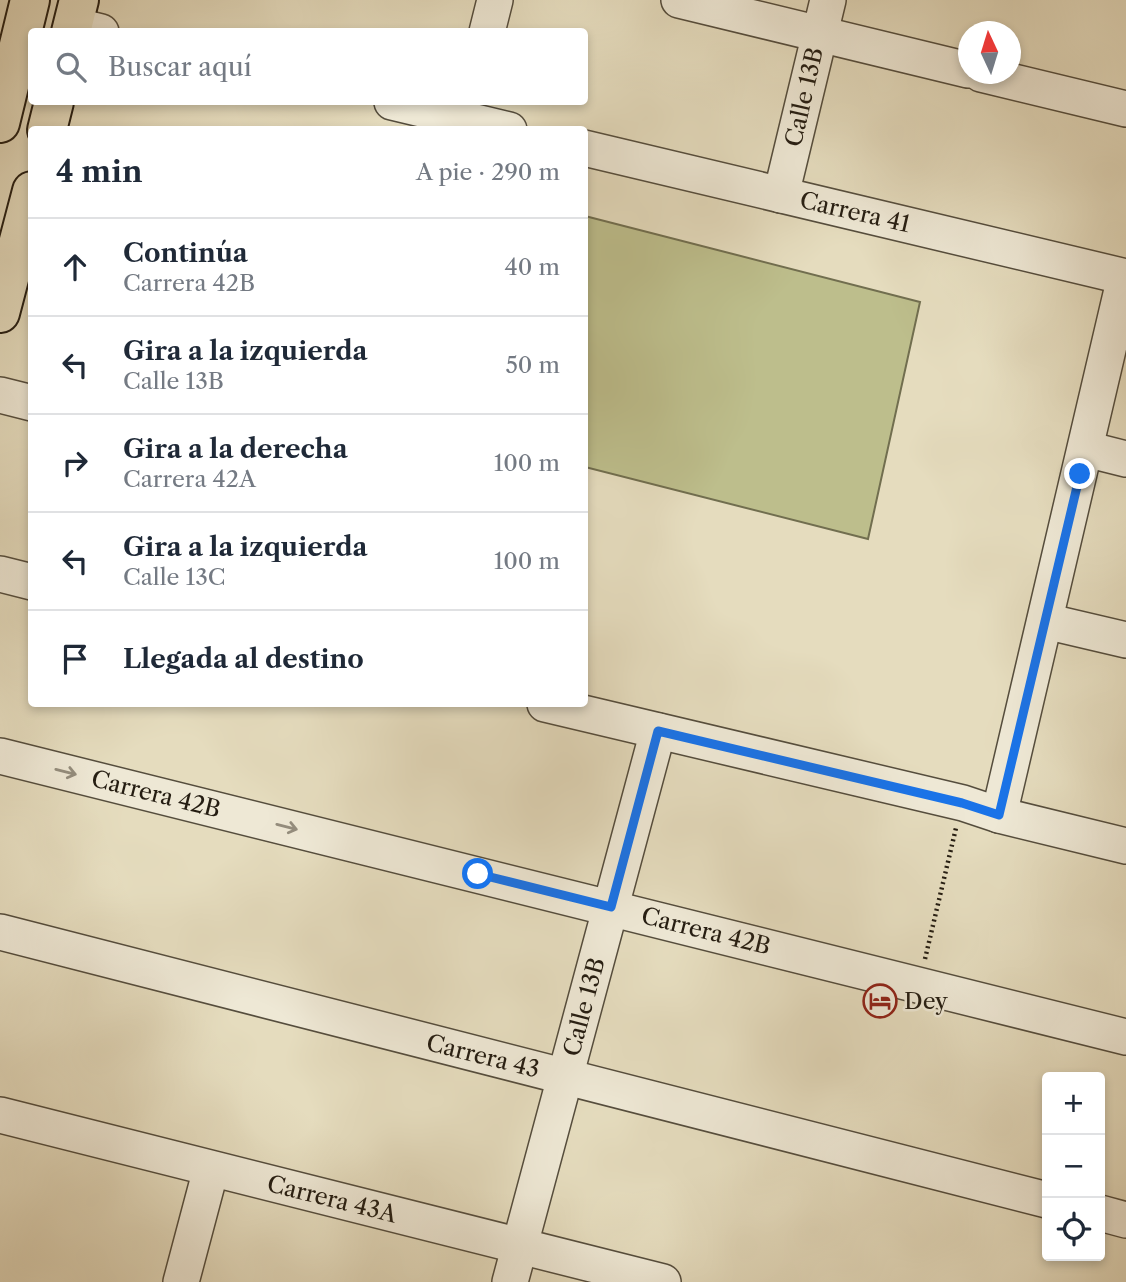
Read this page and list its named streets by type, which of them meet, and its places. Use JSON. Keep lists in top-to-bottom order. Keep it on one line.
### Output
{"streets":{"street":["Calle 13B","Carrera 41","Carrera 42B","Carrera 43","Carrera 43A"]},"crossings":[["Calle 13B","Carrera 41"],["Calle 13B","Carrera 42B"],["Calle 13B","Carrera 43"],["Calle 13B","Carrera 43A"]],"one_way":["Carrera 42B"],"places":{"hotel":["Dey"]},"north":"top","page":{"search":"Buscar aquí","heading":["4 min","A pie · 290 m"],"list":[["Continúa","Carrera 42B","40 m"],["Gira a la izquierda","Calle 13B","50 m"],["Gira a la derecha","Carrera 42A","100 m"],["Gira a la izquierda","Calle 13C","100 m"],"Llegada al destino"],"map_buttons":["+","−"]}}
